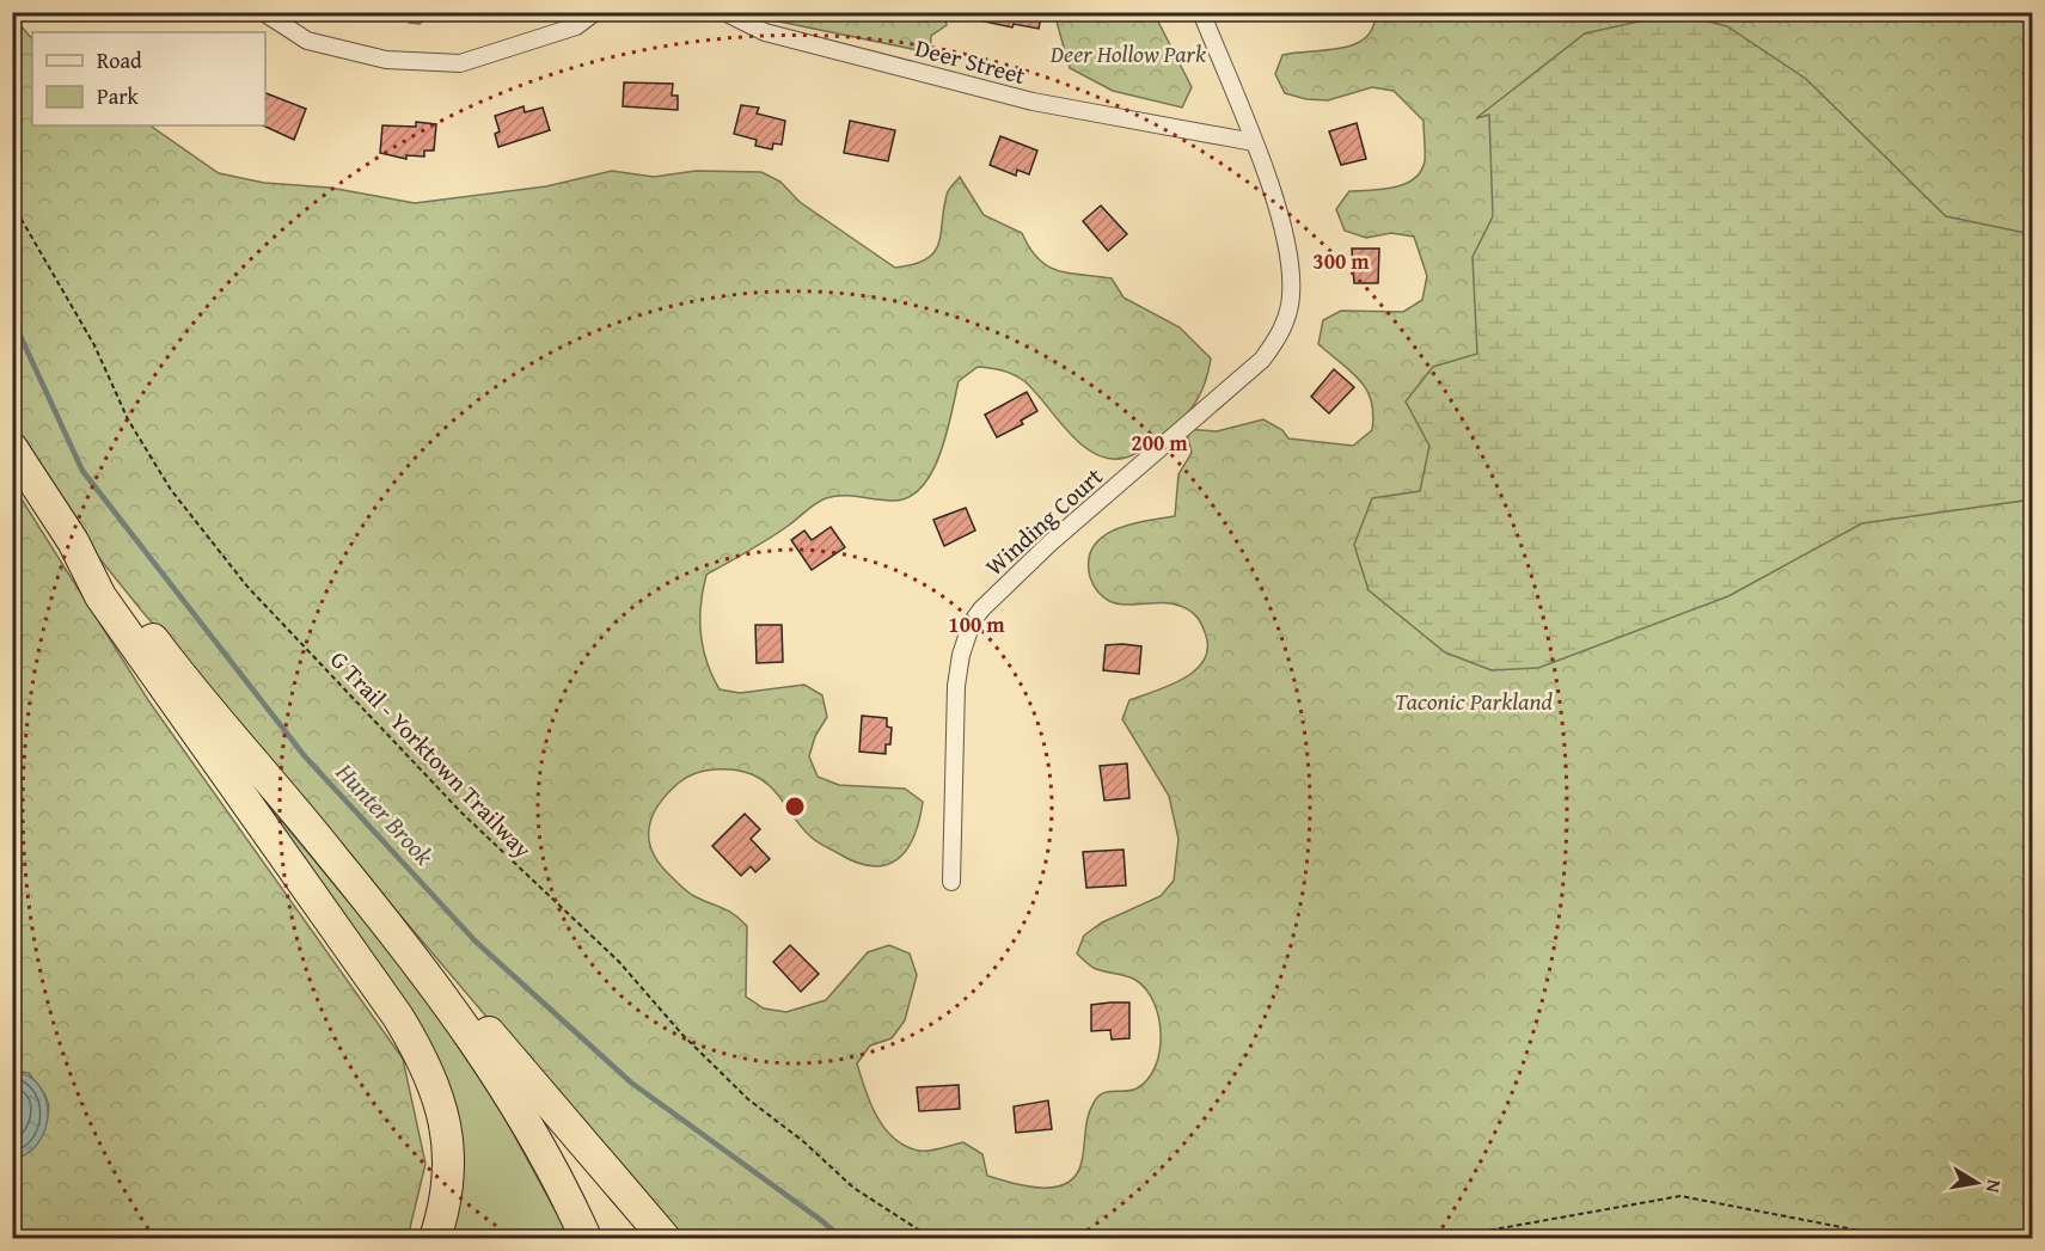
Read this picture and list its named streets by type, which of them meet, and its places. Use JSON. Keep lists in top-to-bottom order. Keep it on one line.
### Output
{"streets":{"street":["Deer Street","Winding Court"],"path":["G Trail - Yorktown Trailway"]},"crossings":[["Deer Street","Winding Court"]],"water":["Hunter Brook"],"parks":["Deer Hollow Park","Taconic Parkland"],"legend":["Road","Park"],"north":"right","rings":["300 m","200 m","100 m"]}
